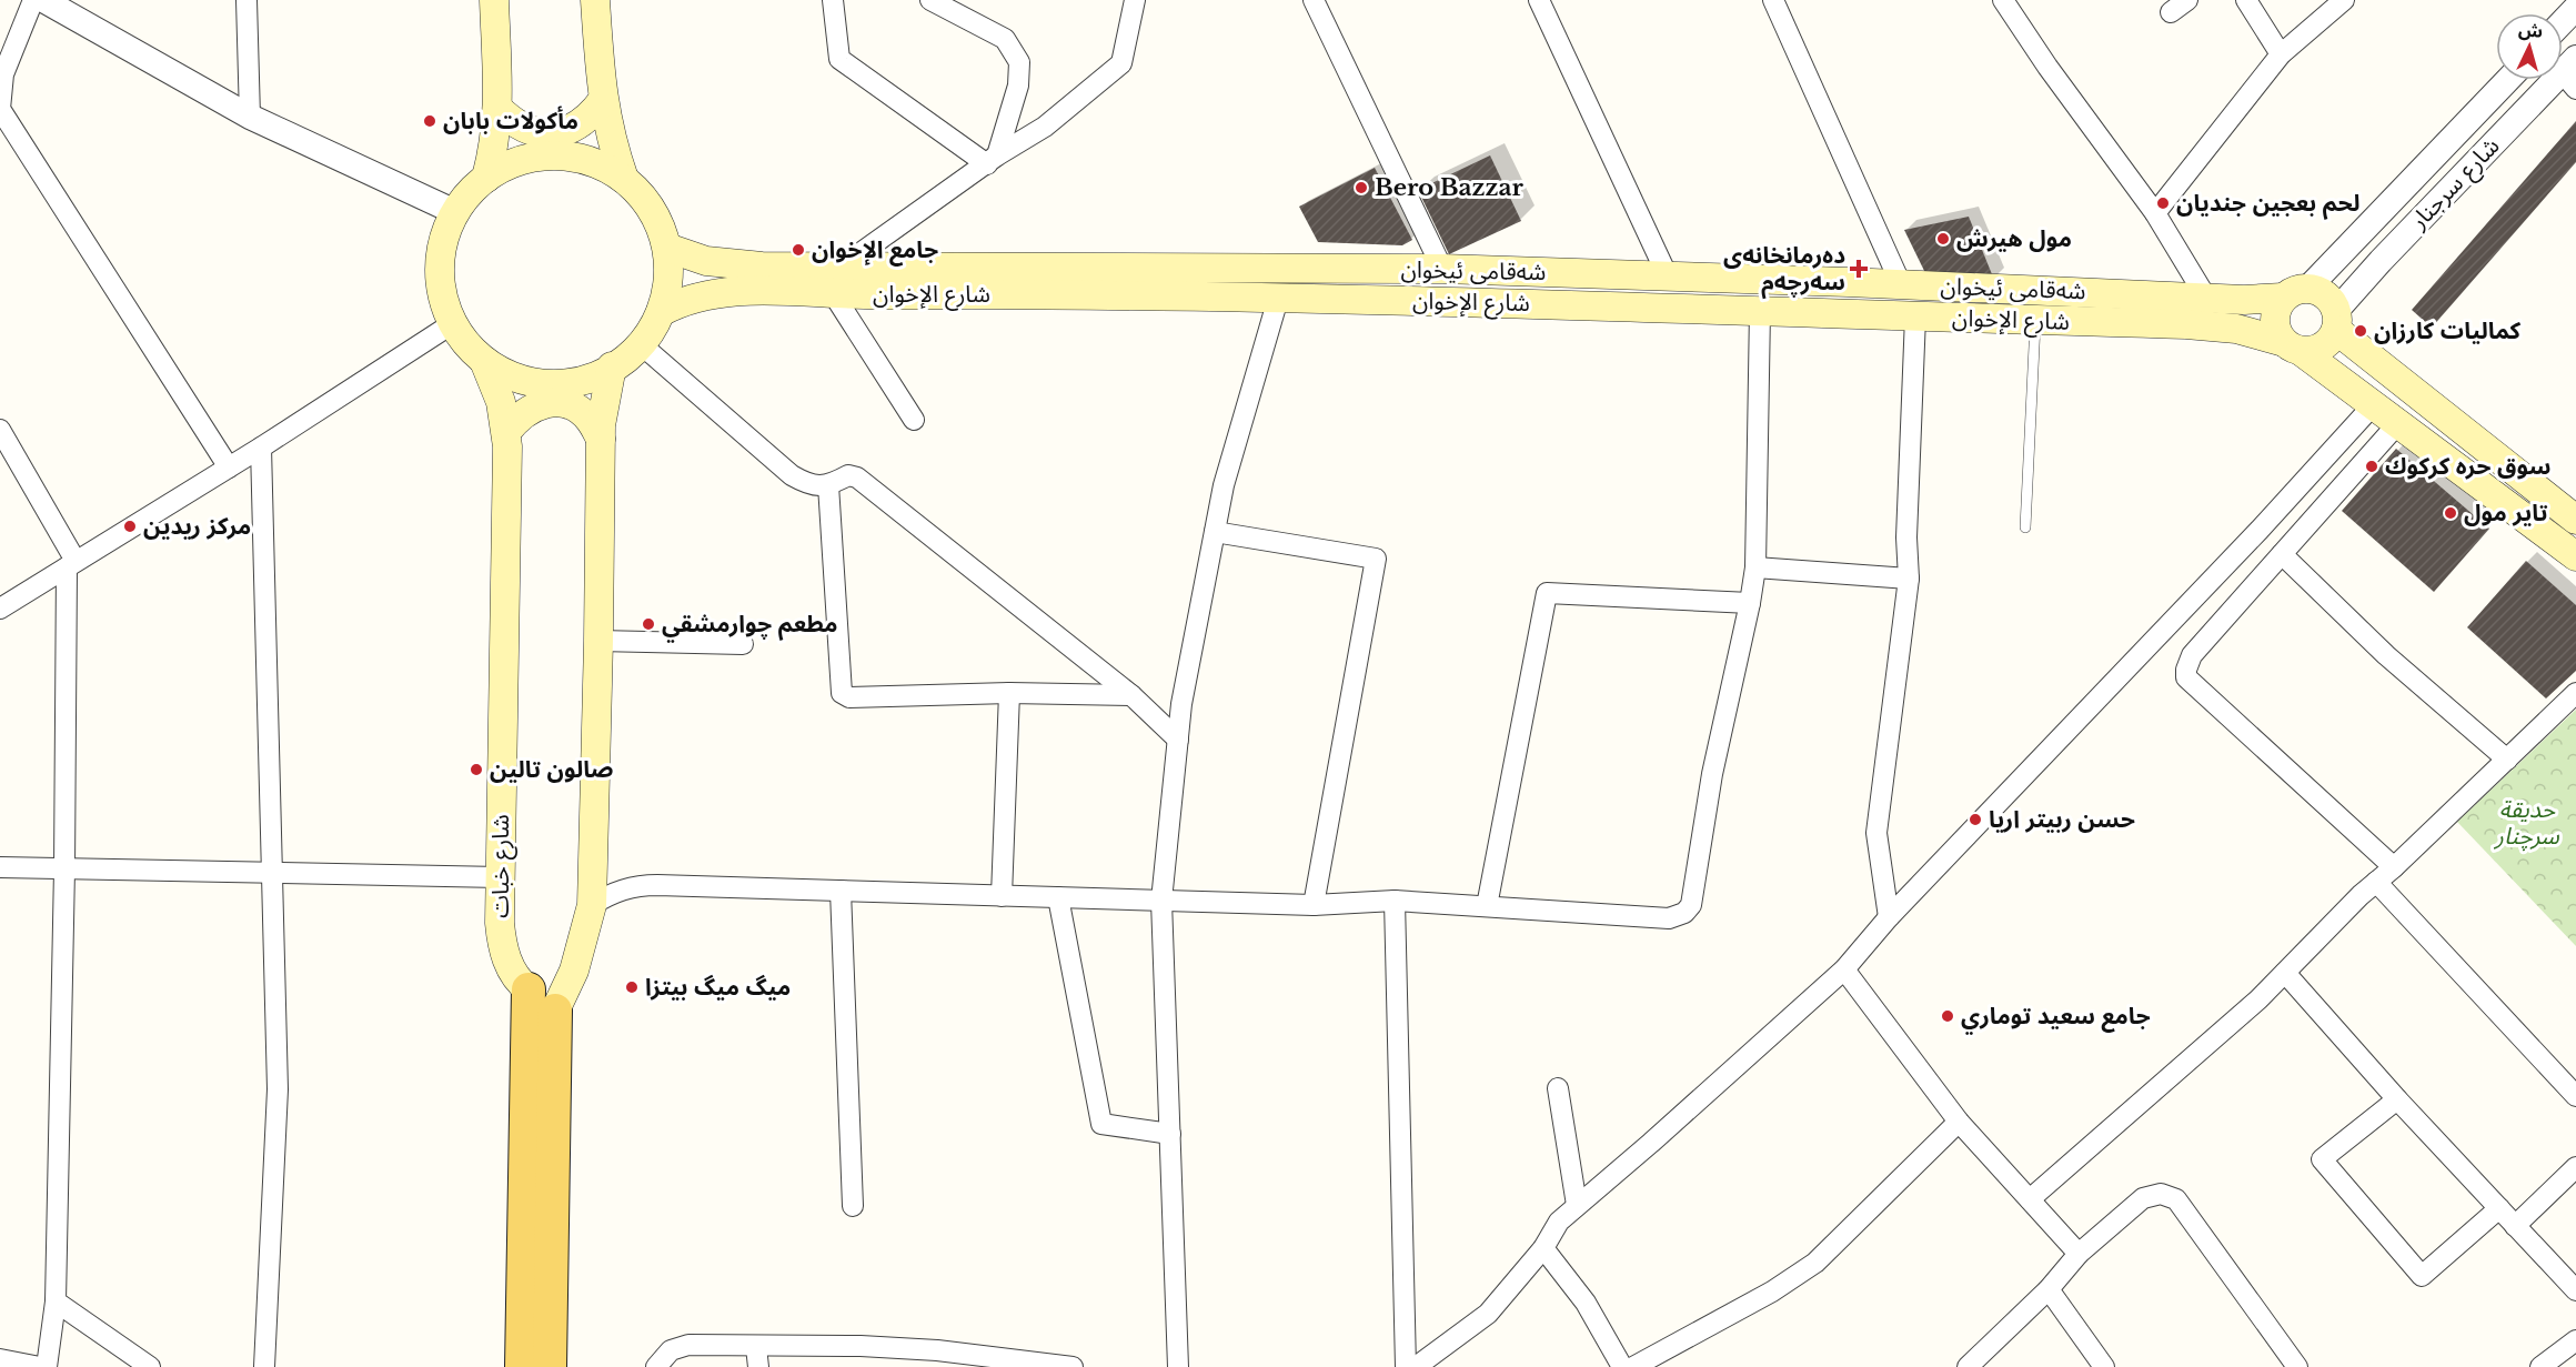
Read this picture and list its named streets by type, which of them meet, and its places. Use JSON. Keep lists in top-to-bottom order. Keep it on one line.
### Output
{"streets":{"main road":["شەقامی ئیخوان","شارع الإخوان","شارع خبات"],"street":["شارع سرجنار"]},"crossings":[["شارع سرجنار","شەقامی ئیخوان"],["شارع سرجنار","شارع الإخوان"],["شەقامی ئیخوان","شارع الإخوان"],["شەقامی ئیخوان","شارع خبات"],["شارع الإخوان","شارع خبات"]],"parks":["حديقة سرچنار"],"places":{"other":["مأكولات بابان","Bero Bazzar","لحم بعجين جنديان","مول هيرش","جامع الإخوان","كمالیات كارزان","سوق حره كركوك","تاير مول","مركز ريدين","مطعم چوارمشقي","صالون تالين","حسن ربيتر اريا","ميگ ميگ بيتزا","جامع سعيد توماري"],"health":["دەرمانخانەی سەرچەم"]},"north":"top"}
